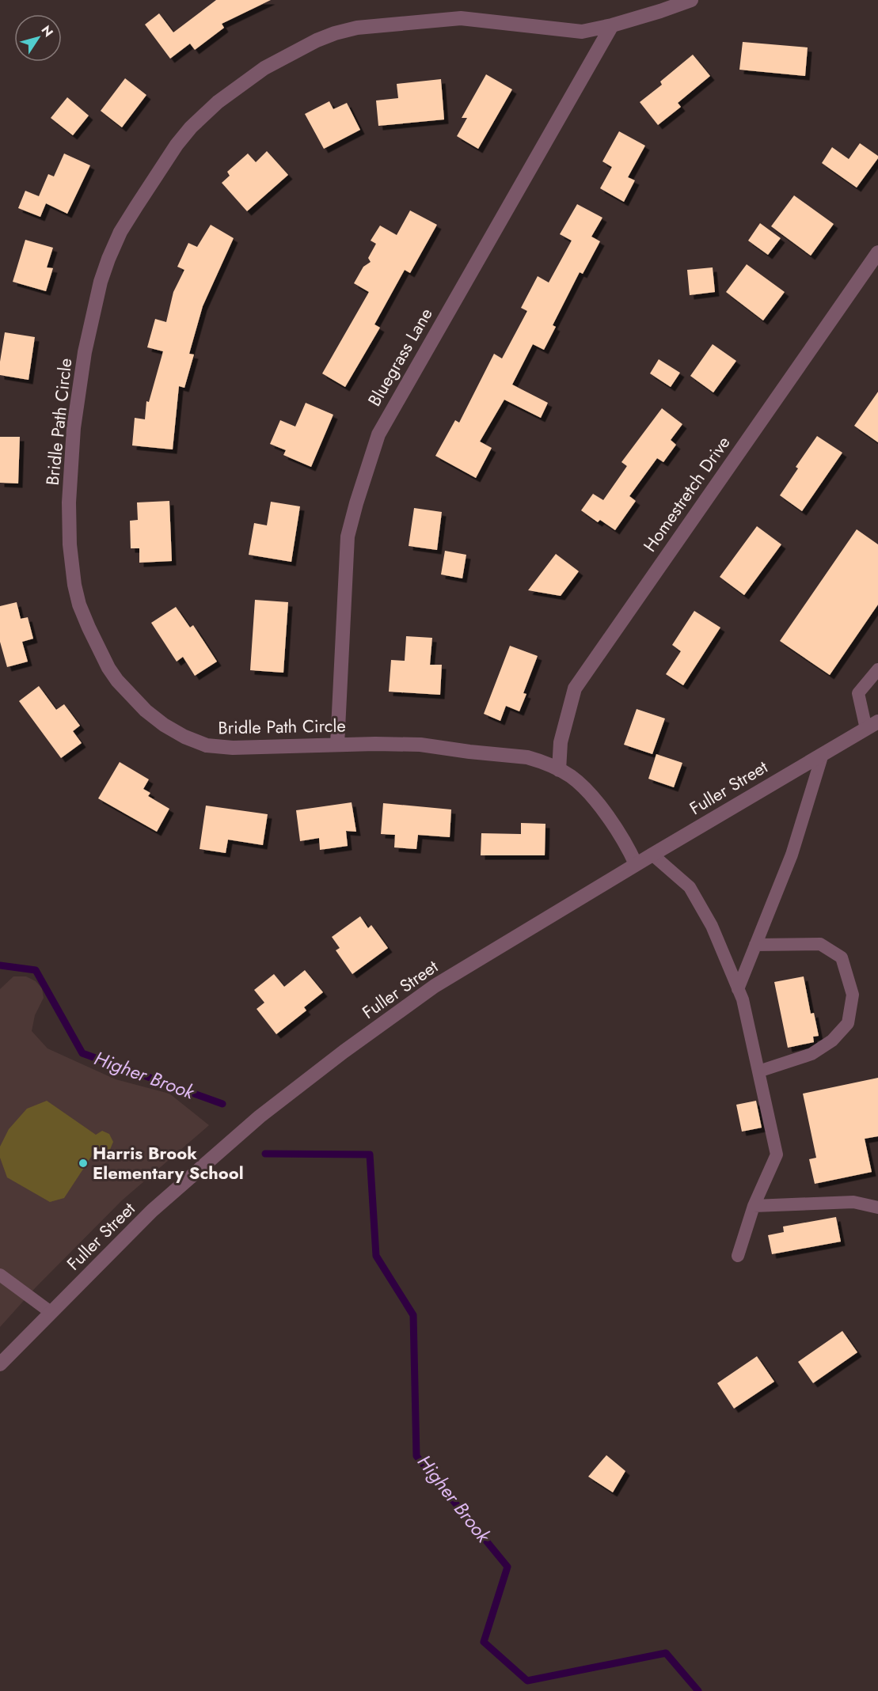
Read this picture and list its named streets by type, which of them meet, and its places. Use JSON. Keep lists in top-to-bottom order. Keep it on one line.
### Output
{"streets":{"street":["Bluegrass Lane","Bridle Path Circle","Homestretch Drive","Fuller Street"]},"crossings":[["Bluegrass Lane","Bridle Path Circle"],["Bridle Path Circle","Homestretch Drive"],["Bridle Path Circle","Fuller Street"]],"water":["Higher Brook"],"places":["Harris Brook Elementary School"],"north":"top right"}
